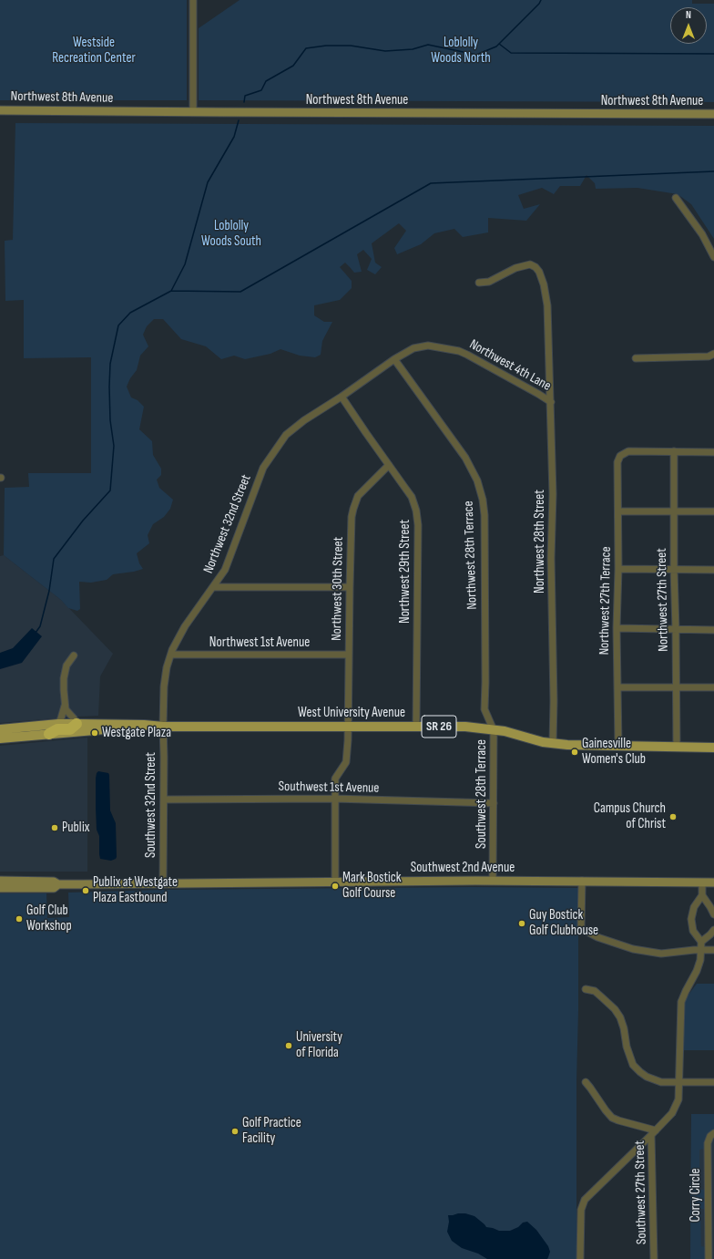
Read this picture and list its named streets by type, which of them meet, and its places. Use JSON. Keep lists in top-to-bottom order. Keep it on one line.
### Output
{"streets":{"main road":["Northwest 8th Avenue","West University Avenue","SR 26","Southwest 2nd Avenue"],"street":["Northwest 4th Lane","Northwest 32nd Street","Northwest 28th Street","Northwest 28th Terrace","Northwest 29th Street","Northwest 30th Street","Northwest 27th Street","Northwest 27th Terrace","Northwest 1st Avenue","Southwest 1st Avenue","Southwest 28th Terrace","Southwest 32nd Street","Southwest 27th Street","Corry Circle"]},"crossings":[["Northwest 4th Lane","Northwest 32nd Street"],["Northwest 4th Lane","Northwest 28th Street"],["Northwest 4th Lane","Northwest 28th Terrace"],["Northwest 4th Lane","Northwest 29th Street"],["Northwest 32nd Street","Northwest 29th Street"],["Northwest 32nd Street","Northwest 1st Avenue"],["Northwest 32nd Street","West University Avenue"],["Northwest 32nd Street","Southwest 32nd Street"],["Northwest 28th Street","West University Avenue"],["Northwest 28th Terrace","West University Avenue"],["Northwest 28th Terrace","Southwest 28th Terrace"],["Northwest 29th Street","Northwest 30th Street"],["Northwest 29th Street","West University Avenue"],["Northwest 30th Street","Northwest 1st Avenue"],["Northwest 30th Street","West University Avenue"],["Northwest 30th Street","Southwest 1st Avenue"],["Northwest 30th Street","Southwest 2nd Avenue"],["Northwest 27th Street","Northwest 27th Terrace"],["Northwest 27th Street","West University Avenue"],["Northwest 27th Terrace","West University Avenue"],["West University Avenue","Southwest 28th Terrace"],["West University Avenue","Southwest 32nd Street"],["Southwest 1st Avenue","Southwest 28th Terrace"],["Southwest 1st Avenue","Southwest 32nd Street"],["Southwest 28th Terrace","Southwest 2nd Avenue"],["Southwest 32nd Street","Southwest 2nd Avenue"]],"parks":["Westside Recreation Center","Loblolly Woods North","Loblolly Woods South"],"places":["Westgate Plaza","Gainesville Women's Club","Campus Church of Christ","Publix","Mark Bostick Golf Course","Publix at Westgate Plaza Eastbound","Golf Club Workshop","Guy Bostick Golf Clubhouse","University of Florida","Golf Practice Facility"],"north":"top"}
